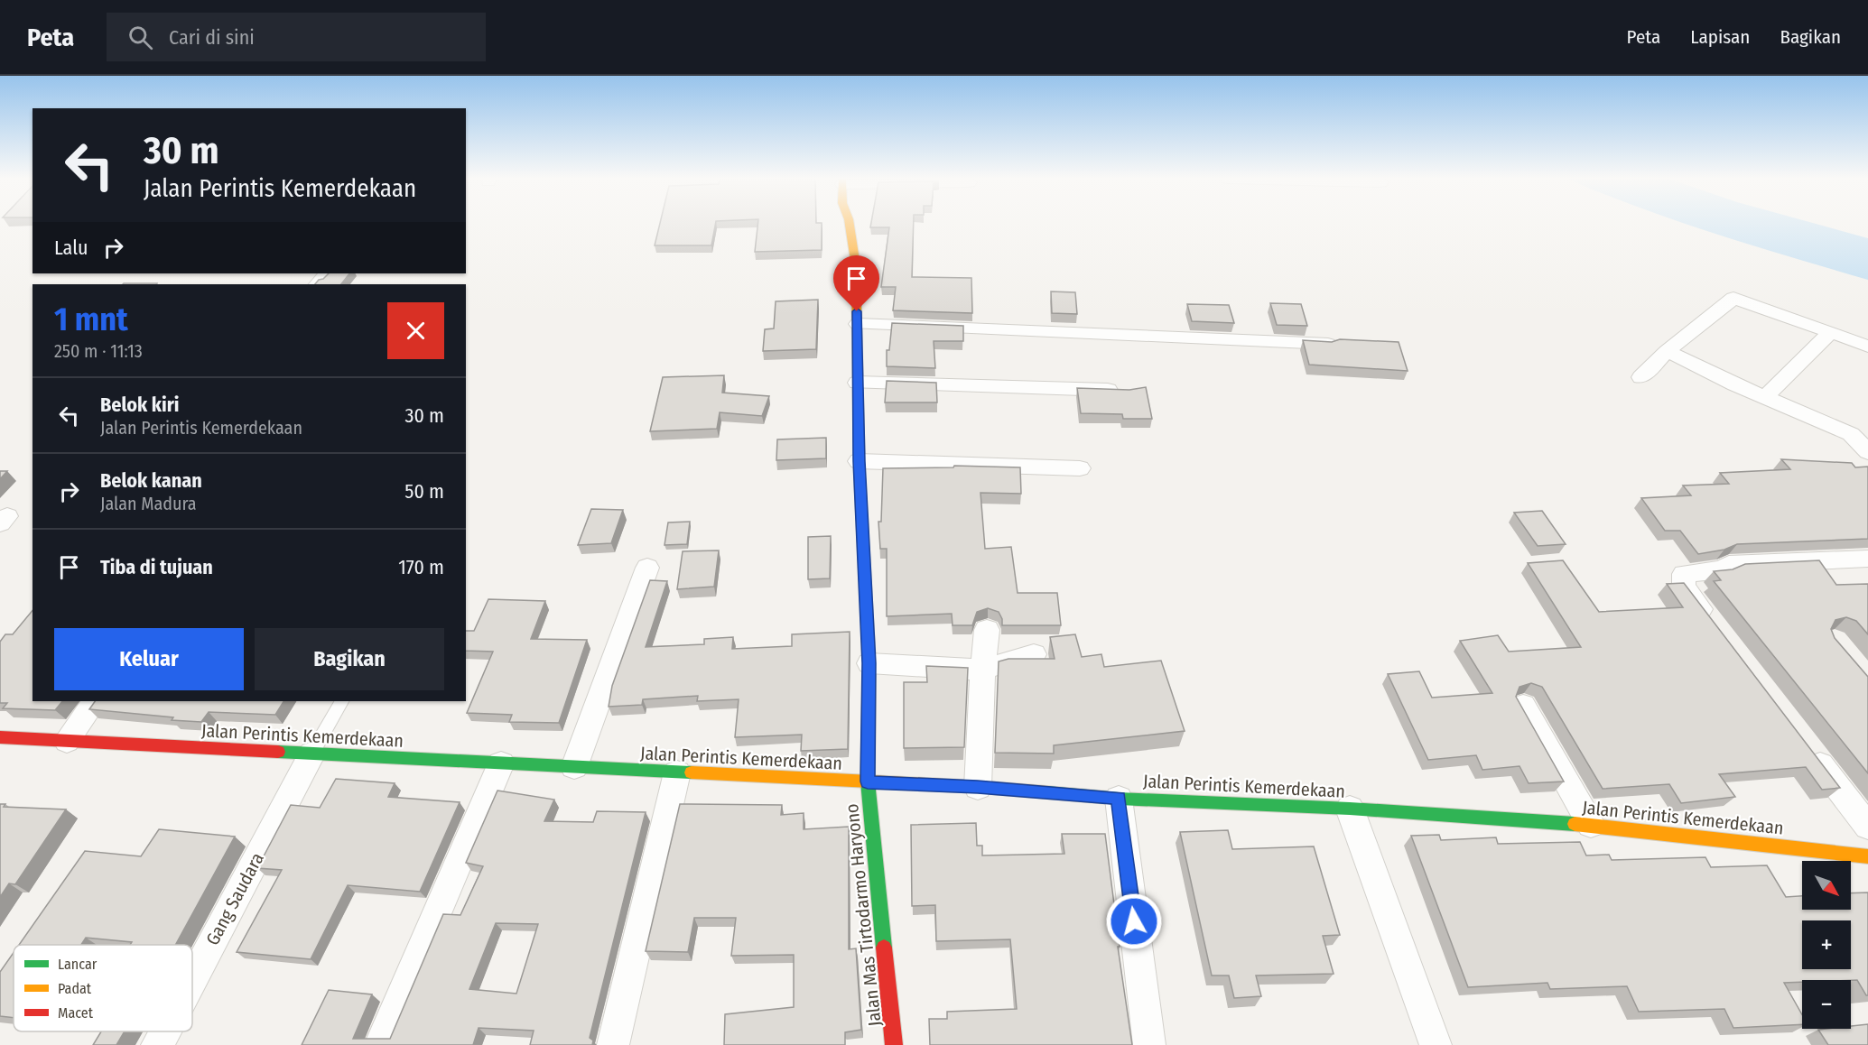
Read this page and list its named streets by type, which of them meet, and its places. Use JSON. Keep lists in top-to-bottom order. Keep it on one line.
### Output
{"streets":{"street":["Jalan Perintis Kemerdekaan","Gang Saudara","Jalan Mas Tirtodarmo Haryono"]},"crossings":[["Jalan Perintis Kemerdekaan","Gang Saudara"],["Jalan Perintis Kemerdekaan","Jalan Mas Tirtodarmo Haryono"]],"legend":["Lancar","Padat","Macet"],"north":"bottom right","page":{"header":"Peta","search":"Cari di sini","nav":["Peta","Lapisan","Bagikan"],"turn":["30 m","Jalan Perintis Kemerdekaan"],"then":"Lalu","heading":["1 mnt","250 m · 11:13"],"list":[{"name":"Belok kiri","note":"Jalan Perintis Kemerdekaan","value":"30 m"},{"name":"Belok kanan","note":"Jalan Madura","value":"50 m"},{"name":"Tiba di tujuan","value":"170 m"}],"buttons":["Keluar","Bagikan"],"map_buttons":["+","−"]}}
